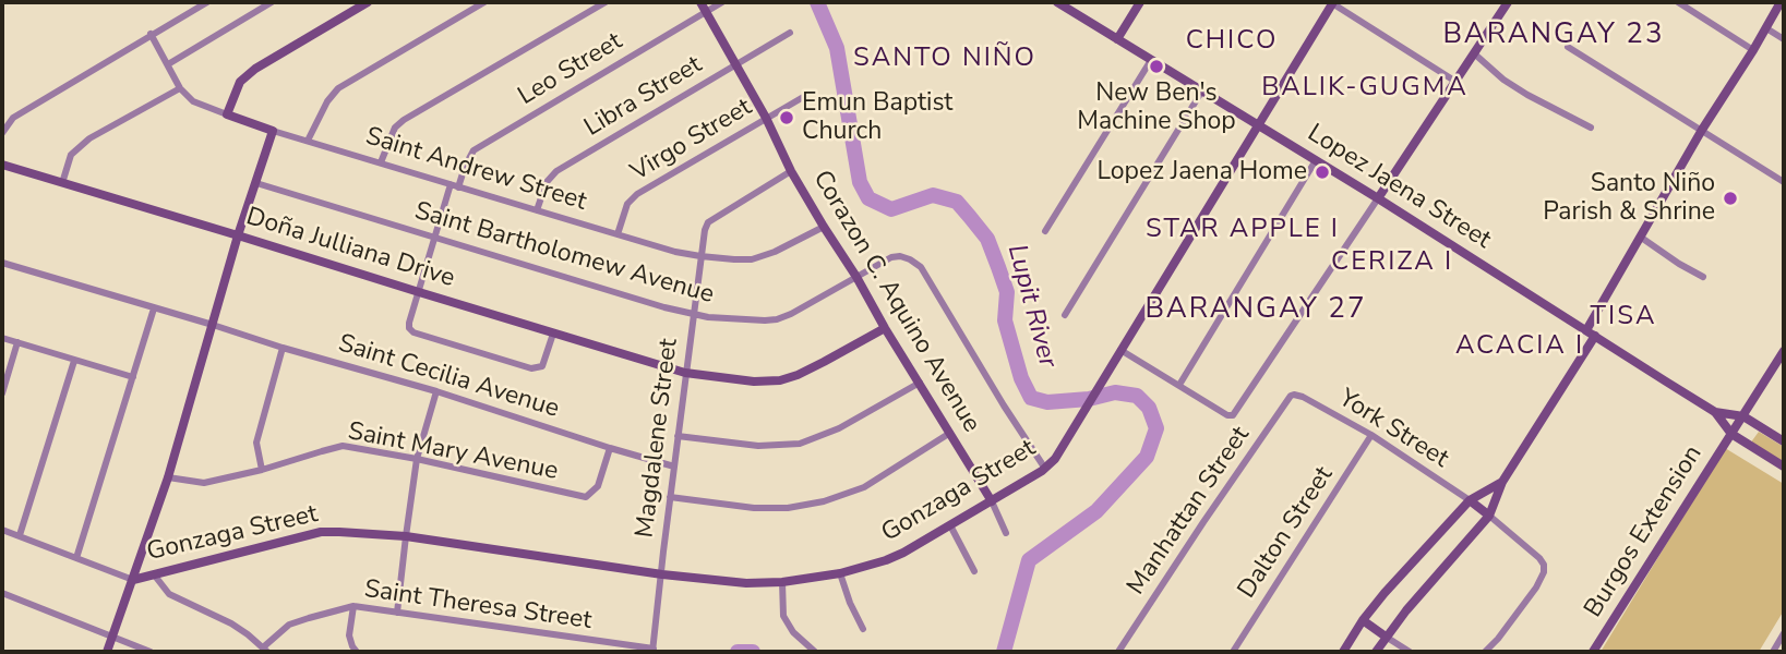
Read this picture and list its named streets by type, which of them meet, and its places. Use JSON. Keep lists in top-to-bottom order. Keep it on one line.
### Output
{"streets":{"street":["Leo Street","Libra Street","Virgo Street","Saint Andrew Street","Lopez Jaena Street","Doña Julliana Drive","Saint Bartholomew Avenue","Corazon C. Aquino Avenue","Saint Cecilia Avenue","York Street","Magdalene Street","Saint Mary Avenue","Gonzaga Street","Manhattan Street","Burgos Extension","Dalton Street","Saint Theresa Street"]},"crossings":[["Leo Street","Saint Andrew Street"],["Leo Street","Doña Julliana Drive"],["Leo Street","Saint Bartholomew Avenue"],["Leo Street","Corazon C. Aquino Avenue"],["Libra Street","Saint Andrew Street"],["Libra Street","Corazon C. Aquino Avenue"],["Virgo Street","Saint Andrew Street"],["Virgo Street","Corazon C. Aquino Avenue"],["Saint Andrew Street","Corazon C. Aquino Avenue"],["Saint Andrew Street","Magdalene Street"],["Lopez Jaena Street","Gonzaga Street"],["Lopez Jaena Street","Burgos Extension"],["Doña Julliana Drive","Corazon C. Aquino Avenue"],["Doña Julliana Drive","Magdalene Street"],["Saint Bartholomew Avenue","Corazon C. Aquino Avenue"],["Saint Bartholomew Avenue","Magdalene Street"],["Saint Bartholomew Avenue","Gonzaga Street"],["Corazon C. Aquino Avenue","Magdalene Street"],["Corazon C. Aquino Avenue","Gonzaga Street"],["Saint Cecilia Avenue","Magdalene Street"],["Saint Cecilia Avenue","Saint Mary Avenue"],["York Street","Manhattan Street"],["York Street","Dalton Street"],["Magdalene Street","Gonzaga Street"],["Magdalene Street","Saint Theresa Street"]],"districts":["BARANGAY 23","CHICO","SANTO NIÑO","BALIK-GUGMA","STAR APPLE I","CERIZA I","BARANGAY 27","TISA","ACACIA I"],"water":["Lupit River"],"places":["New Ben's Machine Shop","Emun Baptist Church","Lopez Jaena Home","Santo Niño Parish & Shrine"]}
